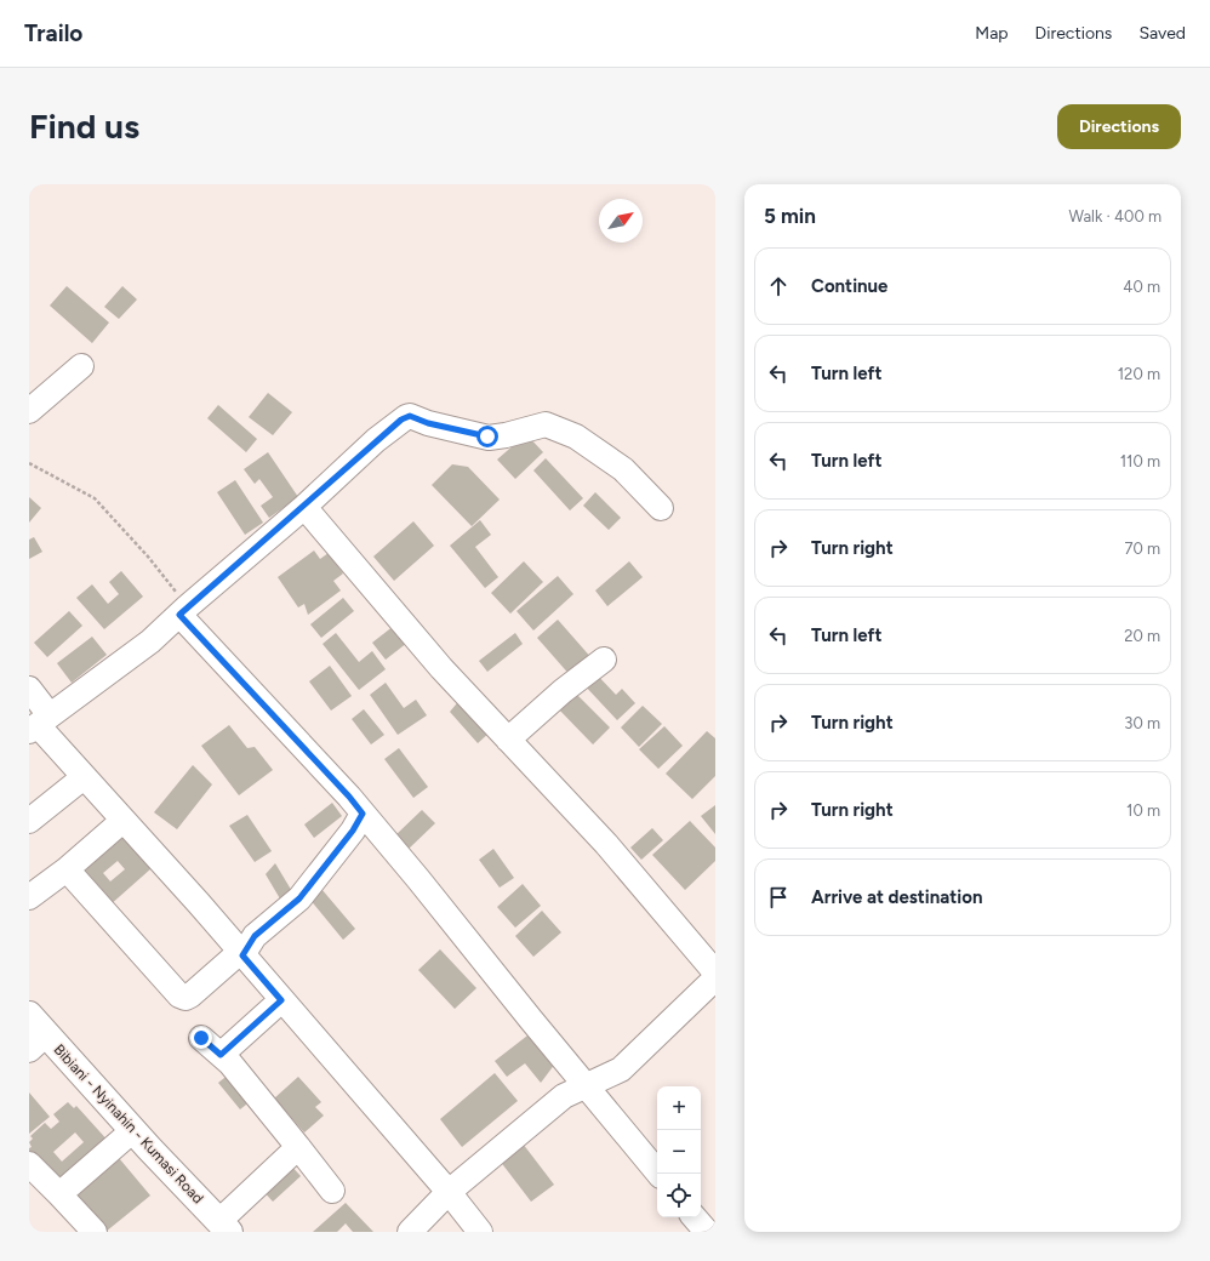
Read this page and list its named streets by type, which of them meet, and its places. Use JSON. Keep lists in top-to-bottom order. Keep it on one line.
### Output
{"streets":{"main road":["Bibiani - Nyinahin - Kumasi Road"]},"north":"top right","page":{"header":"Trailo","nav":["Map","Directions","Saved"],"buttons":"Directions","title":"Find us","heading":["5 min","Walk · 400 m"],"list":[["Continue","40 m"],["Turn left","120 m"],["Turn left","110 m"],["Turn right","70 m"],["Turn left","20 m"],["Turn right","30 m"],["Turn right","10 m"],"Arrive at destination"],"map_buttons":["+","−"]}}
